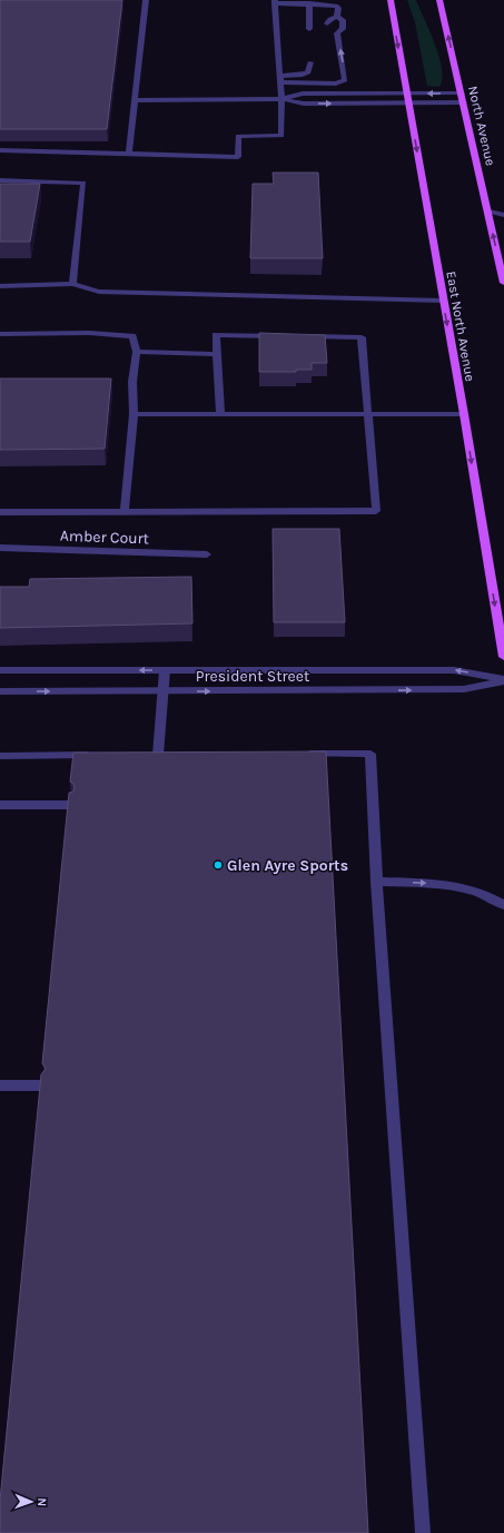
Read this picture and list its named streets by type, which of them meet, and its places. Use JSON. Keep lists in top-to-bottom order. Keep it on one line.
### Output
{"streets":{"main road":["North Avenue","East North Avenue"],"street":["Amber Court","President Street"]},"one_way":["North Avenue","East North Avenue"],"places":["Glen Ayre Sports"],"north":"right"}
